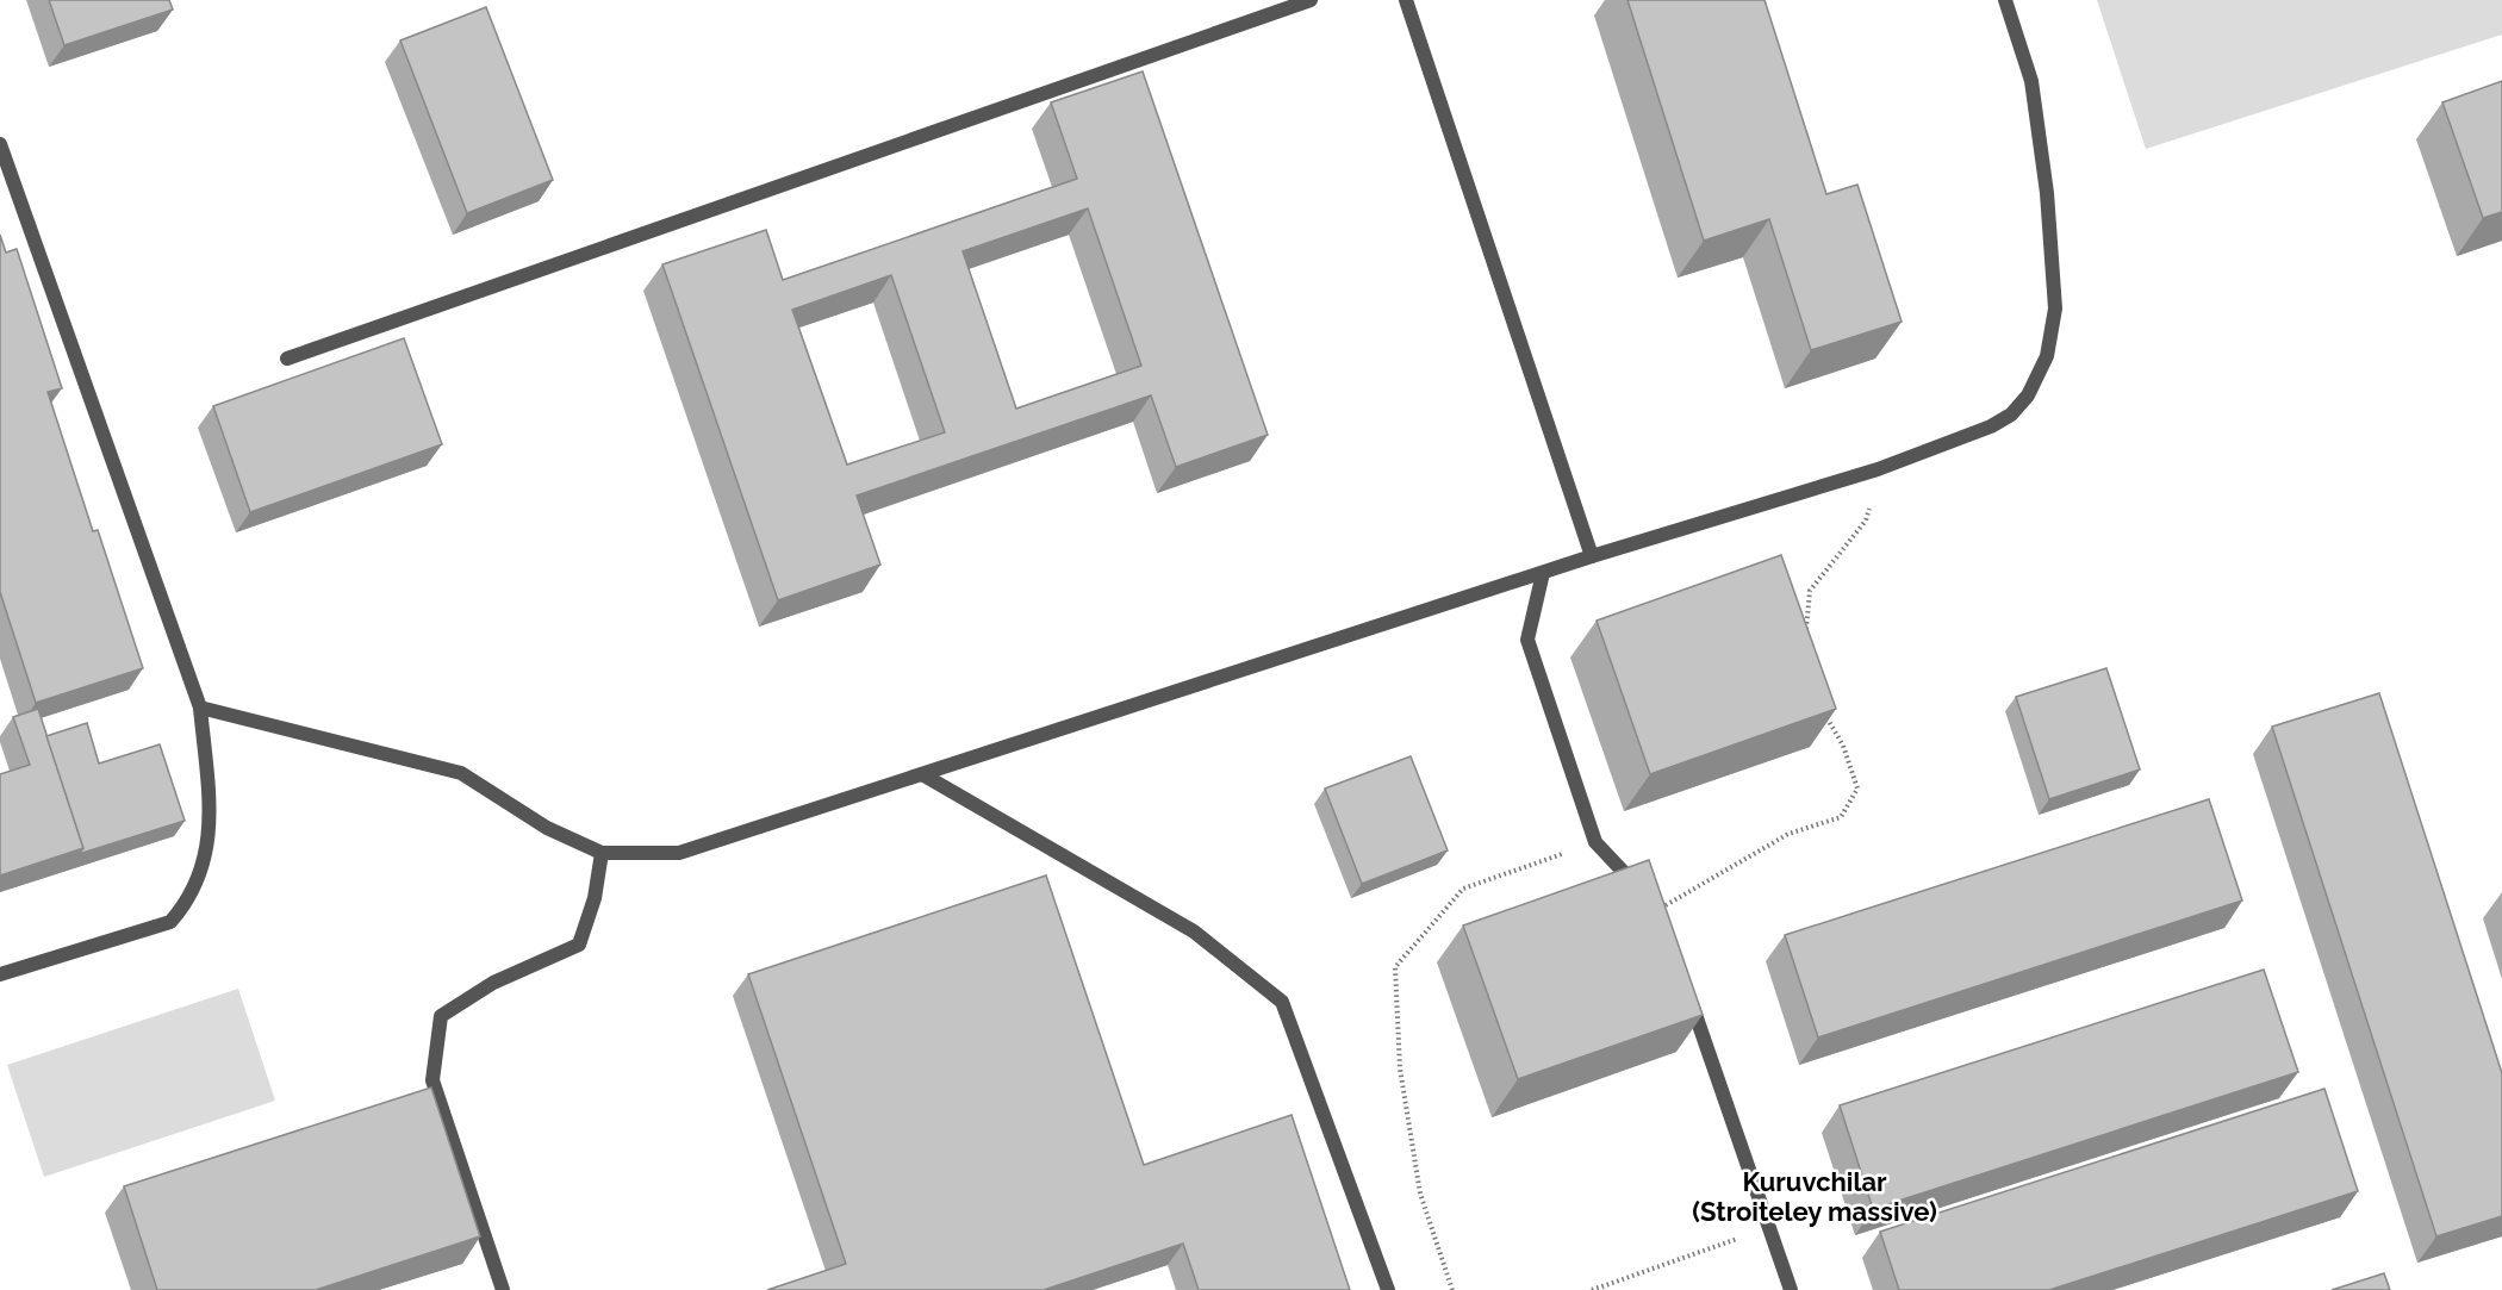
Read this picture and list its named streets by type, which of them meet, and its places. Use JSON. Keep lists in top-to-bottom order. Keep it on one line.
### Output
{"districts":["Kuruvchilar (Stroiteley massive)"]}
